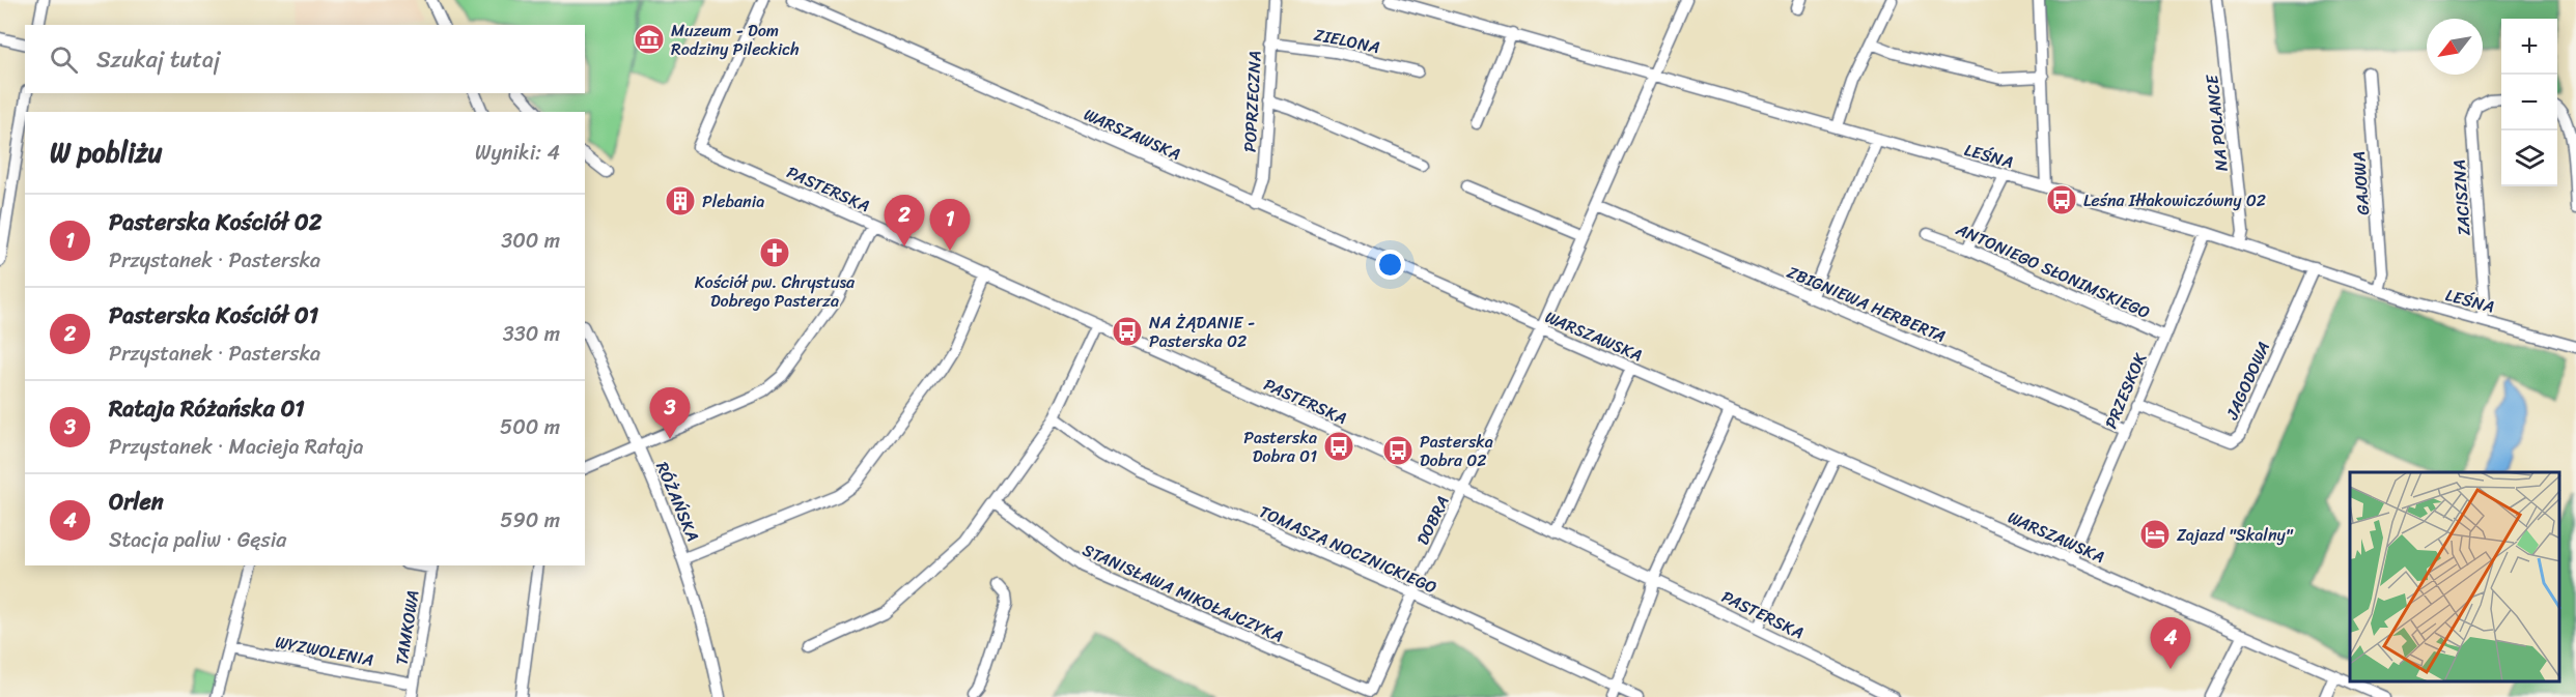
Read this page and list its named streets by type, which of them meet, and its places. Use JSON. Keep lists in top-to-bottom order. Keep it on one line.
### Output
{"streets":{"street":["ZIELONA","POPRZECZNA","NA POLANCE","WARSZAWSKA","LEŚNA","GAJOWA","PASTERSKA","ZACISZNA","ANTONIEGO SŁONIMSKIEGO","ZBIGNIEWA HERBERTA","JAGODOWA","PRZESKOK","RÓŻAŃSKA","DOBRA","TOMASZA NOCZNICKIEGO","STANISŁAWA MIKOŁAJCZYKA","TAMKOWA","WYZWOLENIA"]},"crossings":[["ZIELONA","POPRZECZNA"],["POPRZECZNA","WARSZAWSKA"],["NA POLANCE","LEŚNA"],["WARSZAWSKA","PRZESKOK"],["WARSZAWSKA","DOBRA"],["LEŚNA","GAJOWA"],["LEŚNA","ZACISZNA"],["LEŚNA","JAGODOWA"],["LEŚNA","PRZESKOK"],["LEŚNA","DOBRA"],["PASTERSKA","DOBRA"],["ANTONIEGO SŁONIMSKIEGO","PRZESKOK"],["ZBIGNIEWA HERBERTA","PRZESKOK"],["ZBIGNIEWA HERBERTA","DOBRA"],["JAGODOWA","PRZESKOK"],["DOBRA","TOMASZA NOCZNICKIEGO"],["DOBRA","STANISŁAWA MIKOŁAJCZYKA"],["TAMKOWA","WYZWOLENIA"]],"places":{"museum":["Muzeum - Dom Rodziny Pileckich"],"bus stop":["Leśna Iłłakowiczówny 02","NA ŻĄDANIE - Pasterska 02","Pasterska Dobra 01","Pasterska Dobra 02"],"building":["Plebania"],"church":["Kościół pw. Chrystusa Dobrego Pasterza"],"hotel":["Zajazd \"Skalny\""]},"north":"bottom left","page":{"map_buttons":["+","−"],"search":"Szukaj tutaj","heading":["W pobliżu","Wyniki: 4"],"list":[{"mark":"1","name":"Pasterska Kościół 02","note":"Przystanek · Pasterska","value":"300 m"},{"mark":"2","name":"Pasterska Kościół 01","note":"Przystanek · Pasterska","value":"330 m"},{"mark":"3","name":"Rataja Różańska 01","note":"Przystanek · Macieja Rataja","value":"500 m"},{"mark":"4","name":"Orlen","note":"Stacja paliw · Gęsia","value":"590 m"}],"pins":["2","1","3","4"]}}
